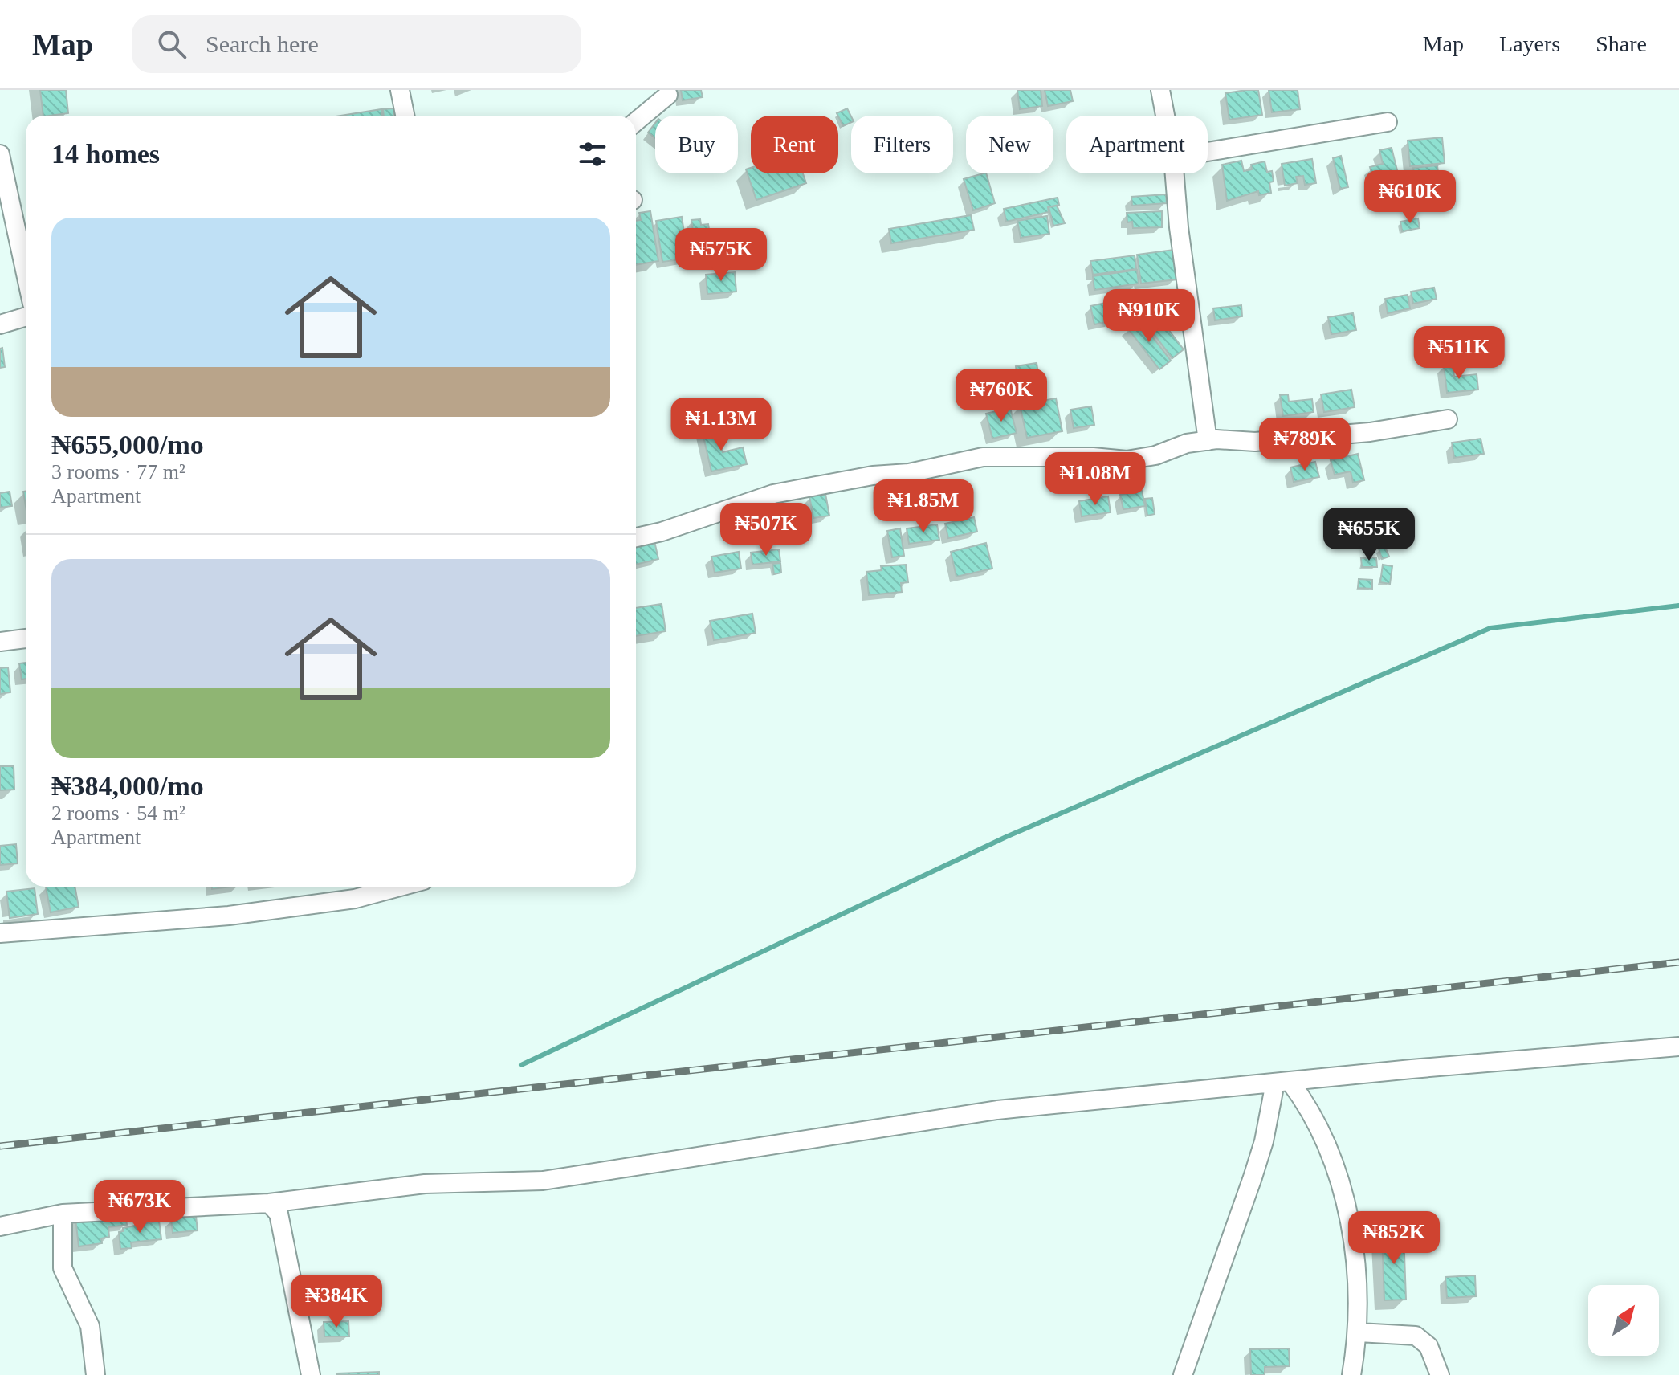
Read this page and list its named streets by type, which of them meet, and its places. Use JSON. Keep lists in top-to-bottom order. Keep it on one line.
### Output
{"north":"top right","page":{"header":"Map","search":"Search here","nav":["Map","Layers","Share"],"chip":["Buy","Rent","Filters","New","Apartment"],"heading":"14 homes","price":["₦610K","₦575K","₦910K","₦511K","₦760K","₦1.13M","₦789K","₦1.08M","₦1.85M","₦507K","₦655K","₦673K","₦852K","₦384K"],"list":[{"name":"₦655,000/mo","note":"3 rooms · 77 m² · Apartment"},{"name":"₦384,000/mo","note":"2 rooms · 54 m² · Apartment"}]}}
